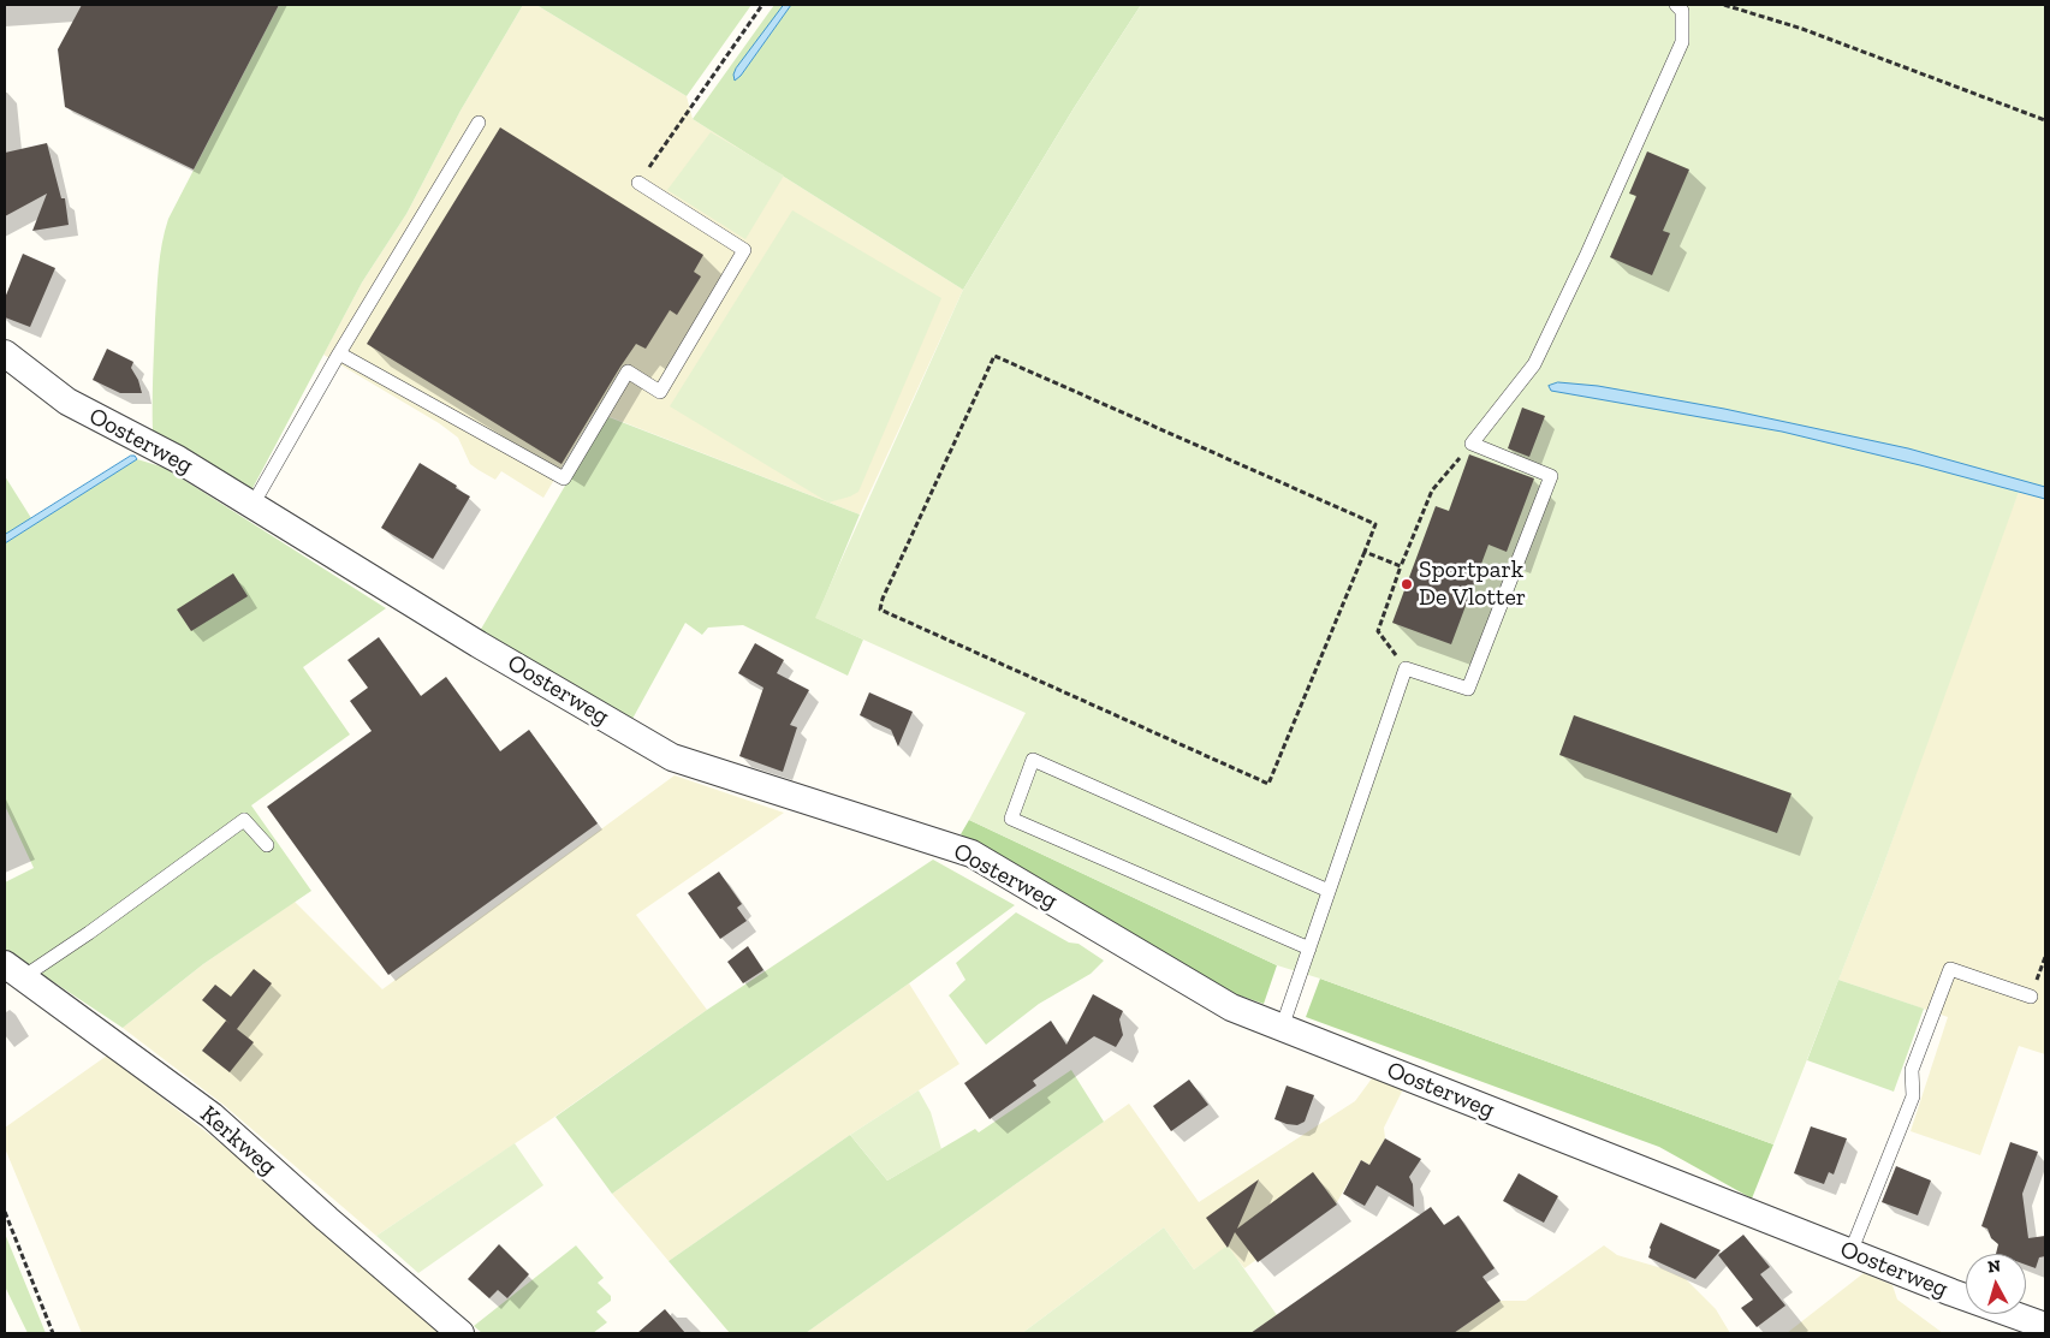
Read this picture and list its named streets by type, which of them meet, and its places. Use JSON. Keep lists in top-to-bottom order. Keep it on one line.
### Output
{"streets":{"street":["Oosterweg","Kerkweg"]},"places":["Sportpark De Vlotter"],"north":"top"}
